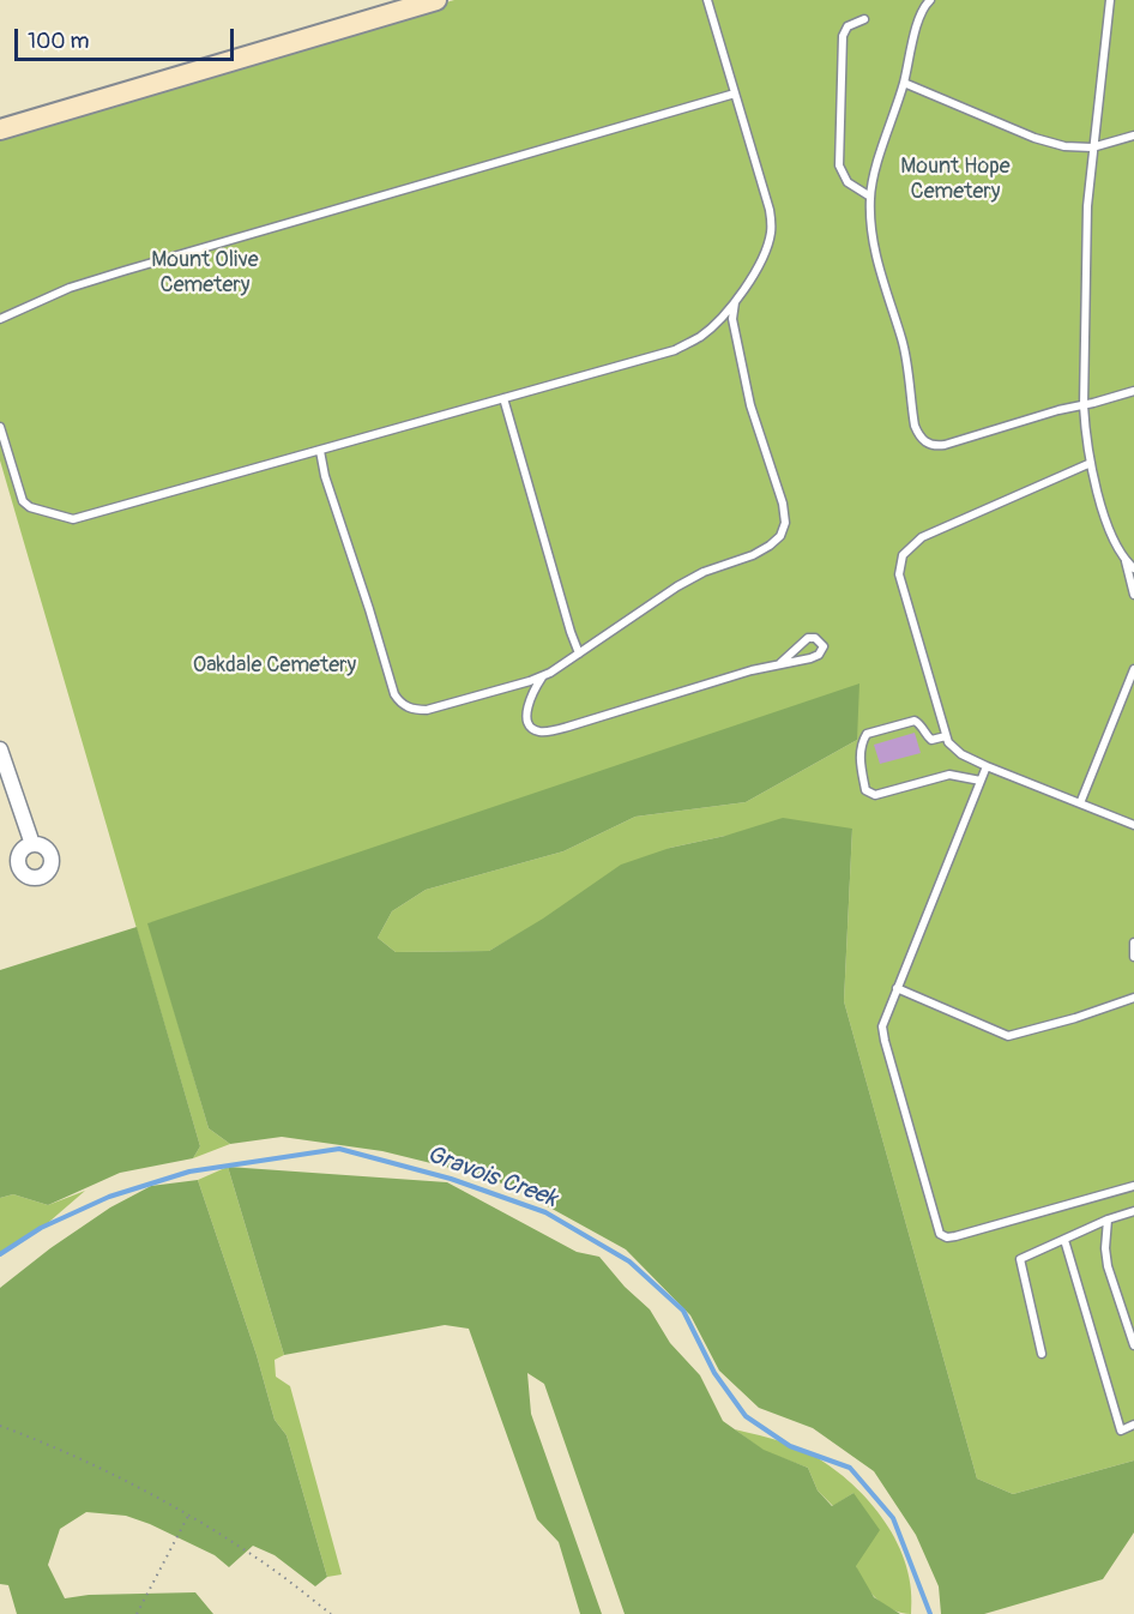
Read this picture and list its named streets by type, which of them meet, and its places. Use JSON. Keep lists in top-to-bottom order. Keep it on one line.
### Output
{"water":["Gravois Creek"],"parks":["Mount Hope Cemetery","Mount Olive Cemetery","Oakdale Cemetery"],"scale_bar":"100 m"}
